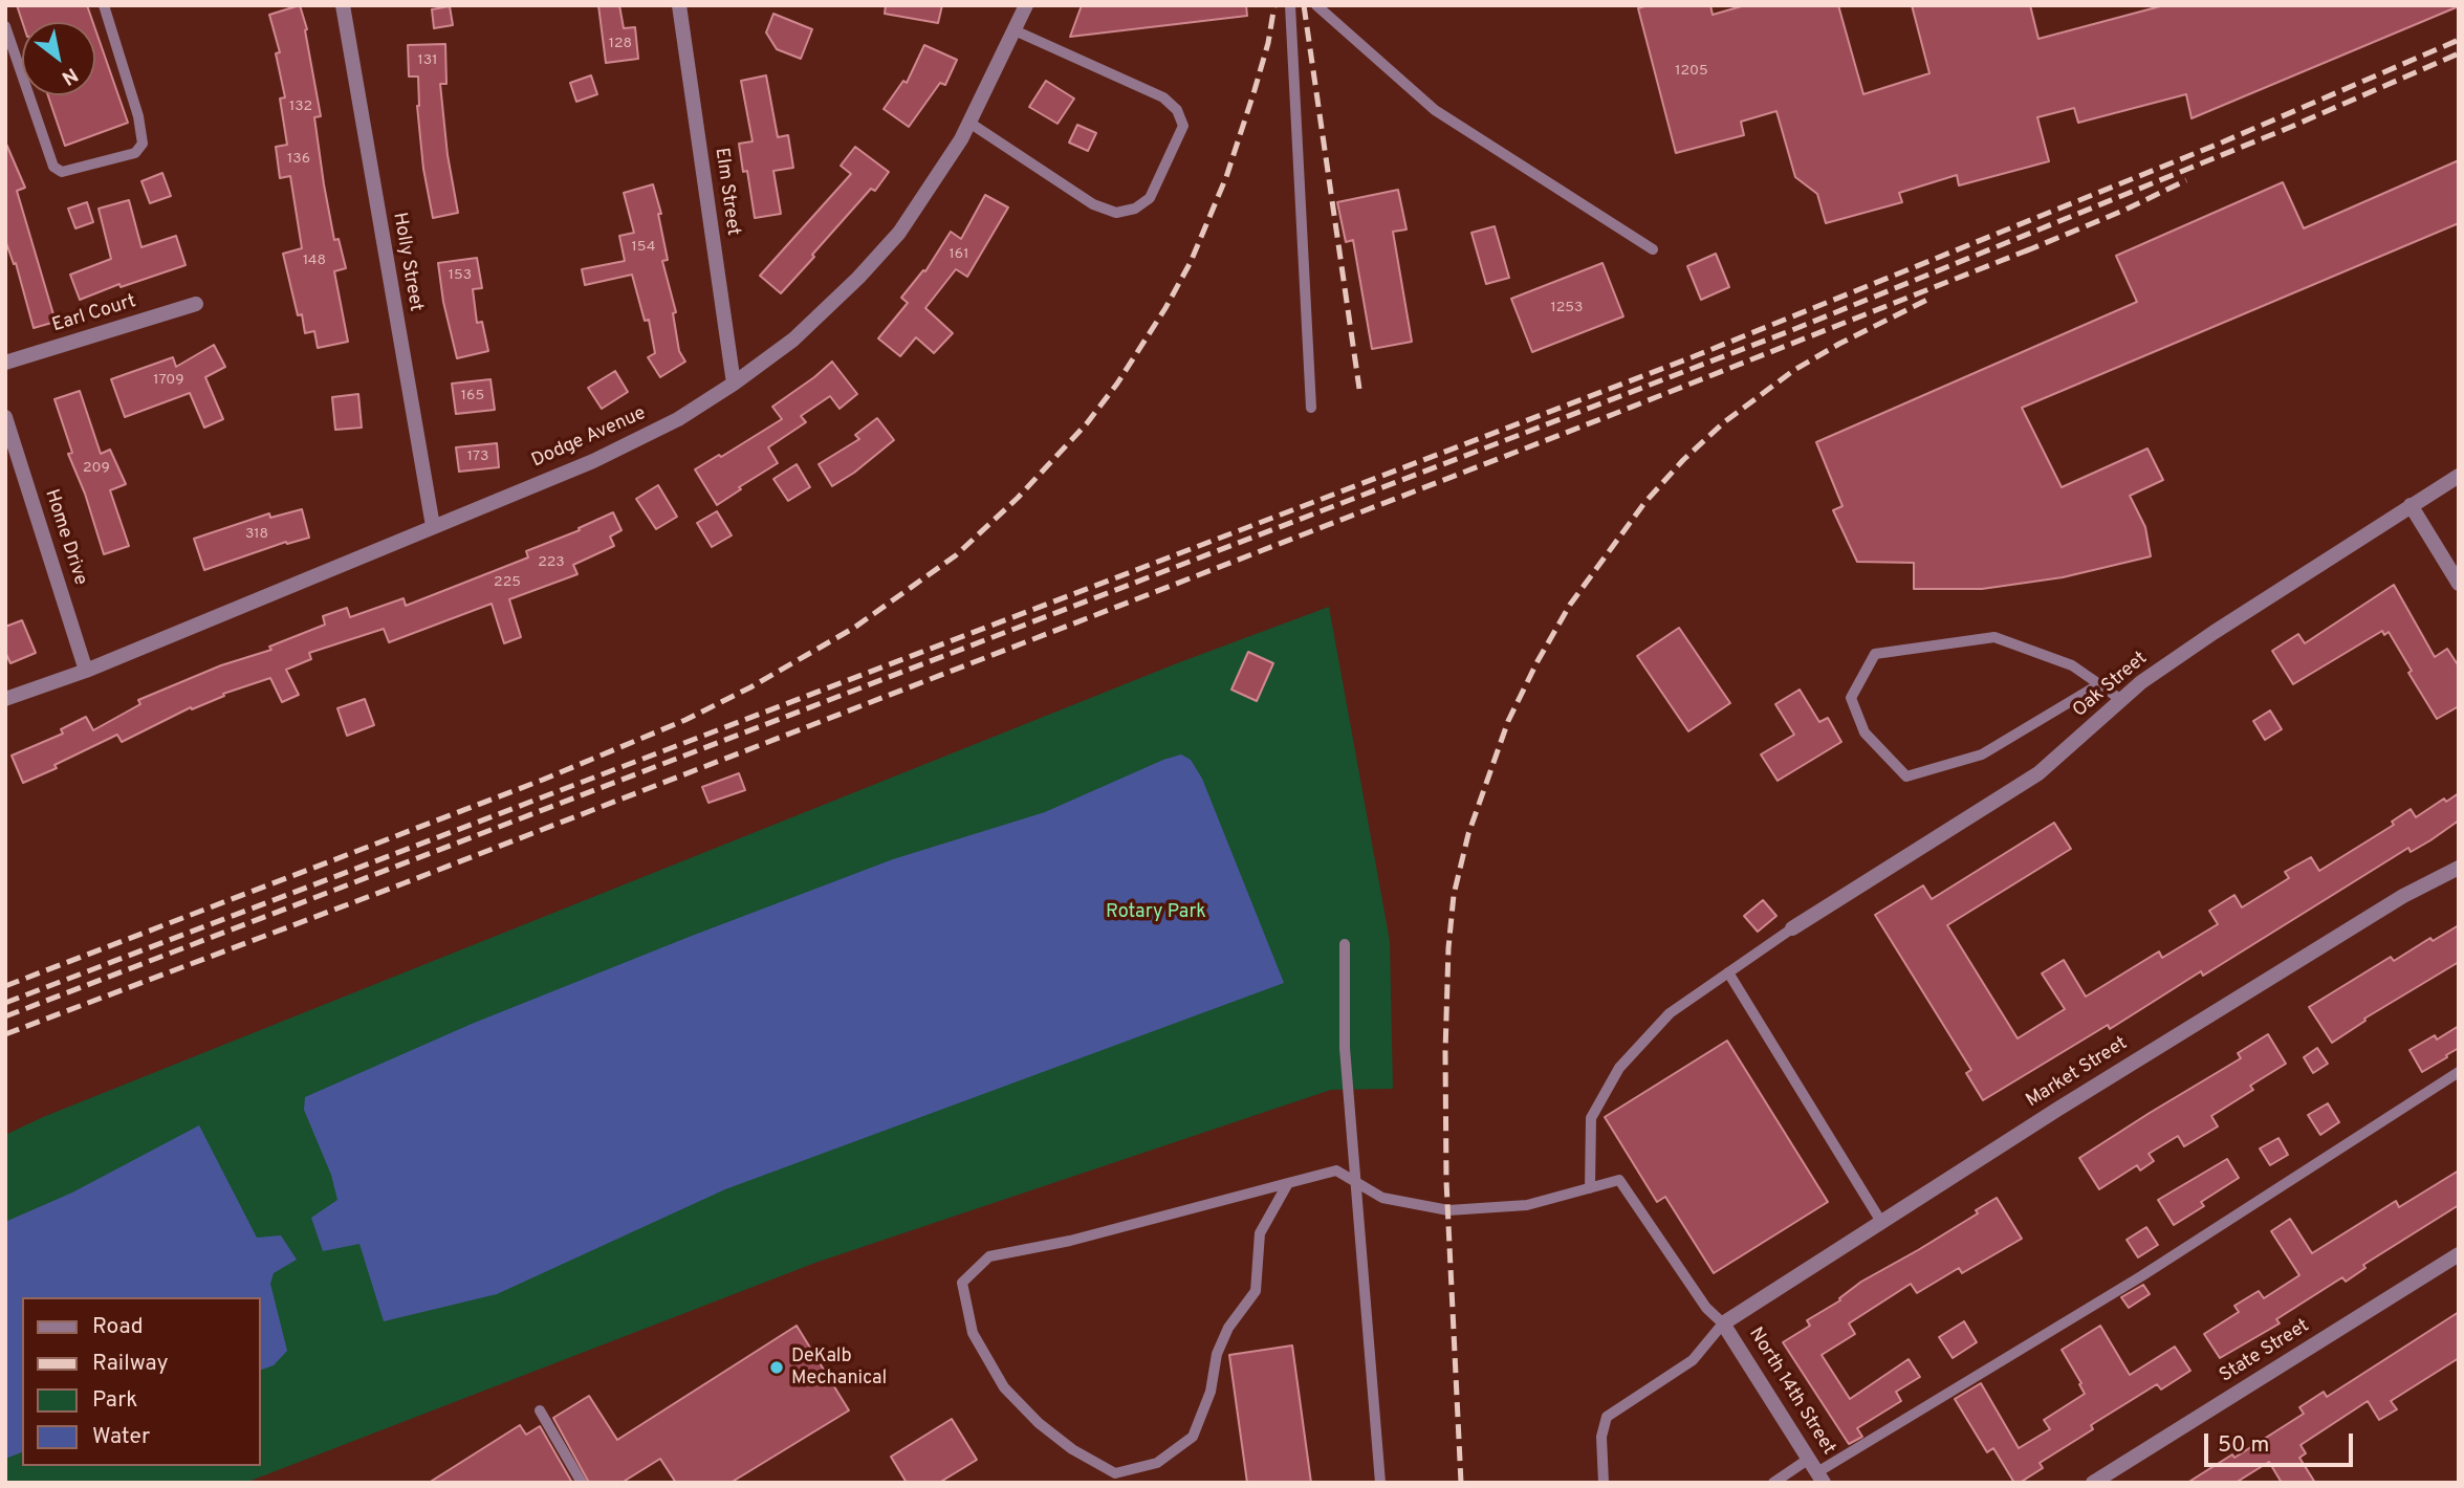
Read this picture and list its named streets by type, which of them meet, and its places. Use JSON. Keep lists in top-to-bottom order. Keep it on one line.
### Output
{"streets":{"street":["Elm Street","Holly Street","Earl Court","Dodge Avenue","Home Drive","Oak Street","Market Street","State Street","North 14th Street"]},"crossings":[["Elm Street","Dodge Avenue"],["Holly Street","Dodge Avenue"],["Dodge Avenue","Home Drive"],["Market Street","North 14th Street"]],"parks":["Rotary Park"],"places":["DeKalb Mechanical"],"house_numbers":["128","131","1205","132","136","154","161","148","153","1253","1709","165","173","209","318","223","225"],"legend":["Road","Railway","Park","Water"],"scale_bar":"50 m","north":"bottom right"}
